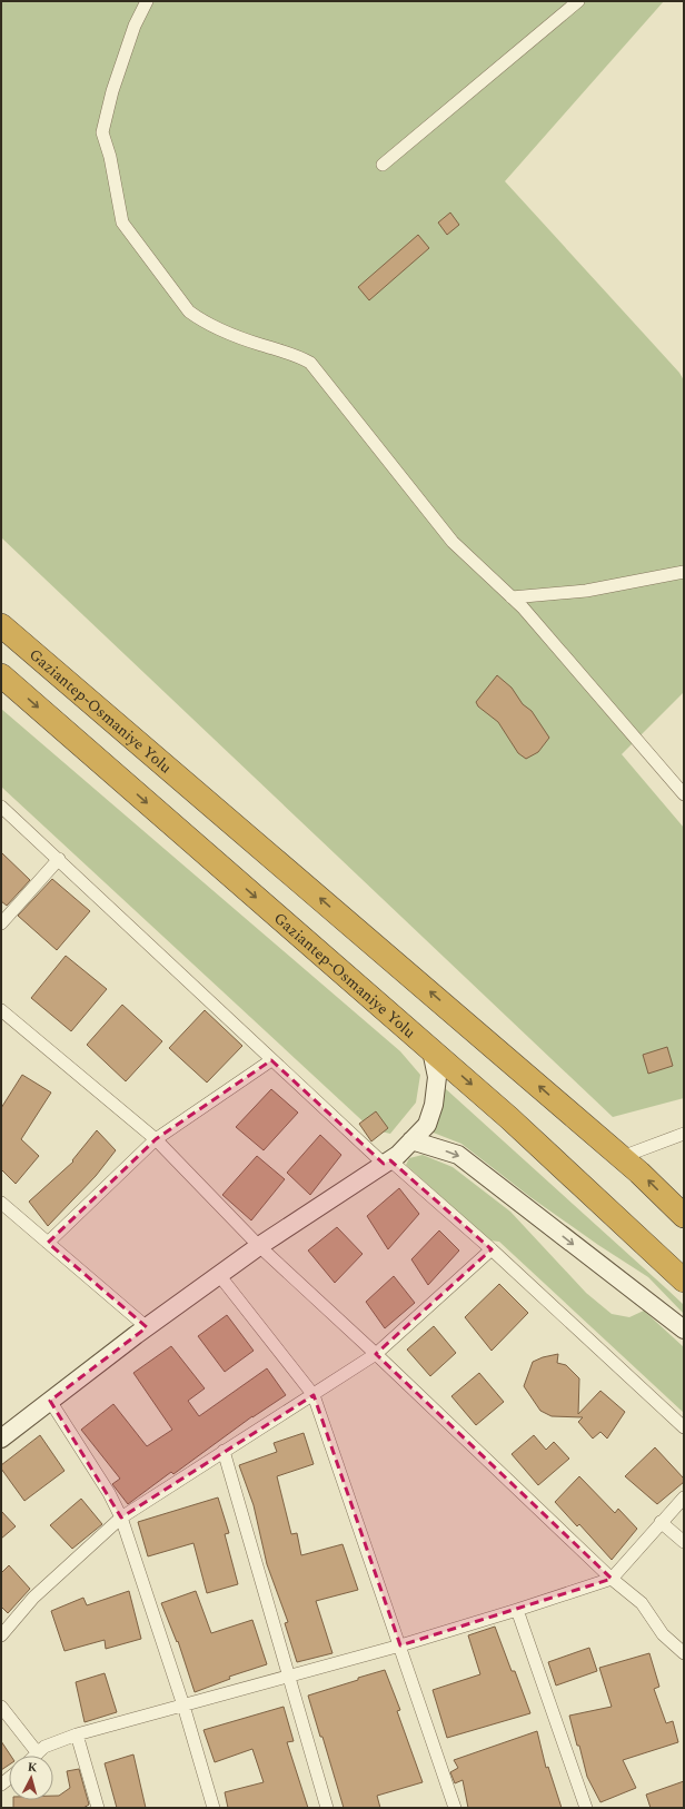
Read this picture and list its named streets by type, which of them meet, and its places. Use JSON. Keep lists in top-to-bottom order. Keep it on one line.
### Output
{"streets":{"highway":["Gaziantep-Osmaniye Yolu"]},"north":"top"}
